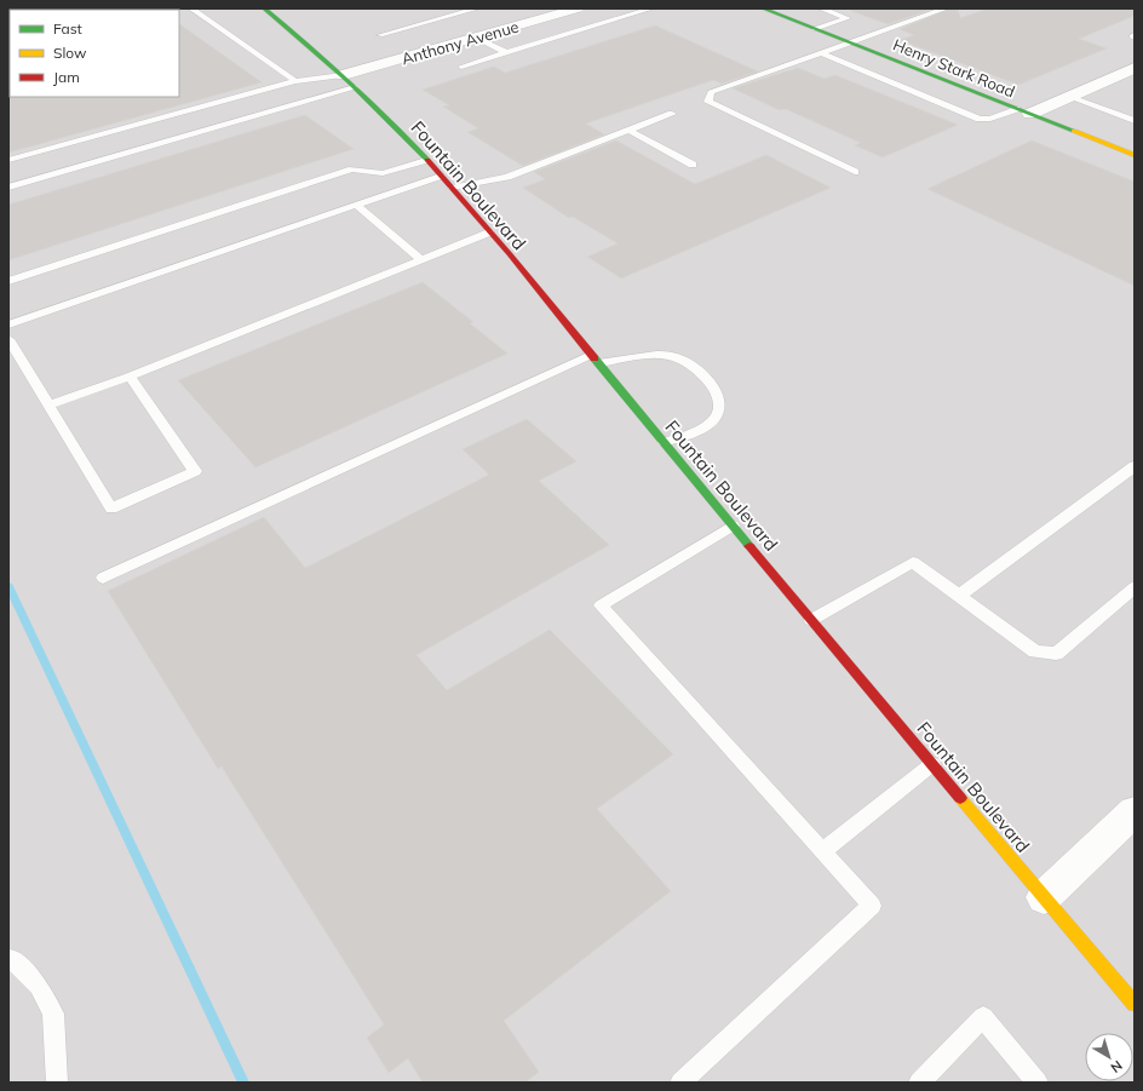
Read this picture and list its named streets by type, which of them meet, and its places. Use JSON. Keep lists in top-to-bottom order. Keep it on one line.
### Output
{"streets":{"street":["Anthony Avenue","Henry Stark Road","Fountain Boulevard"]},"crossings":[["Anthony Avenue","Fountain Boulevard"]],"legend":["Fast","Slow","Jam"],"north":"bottom right"}
